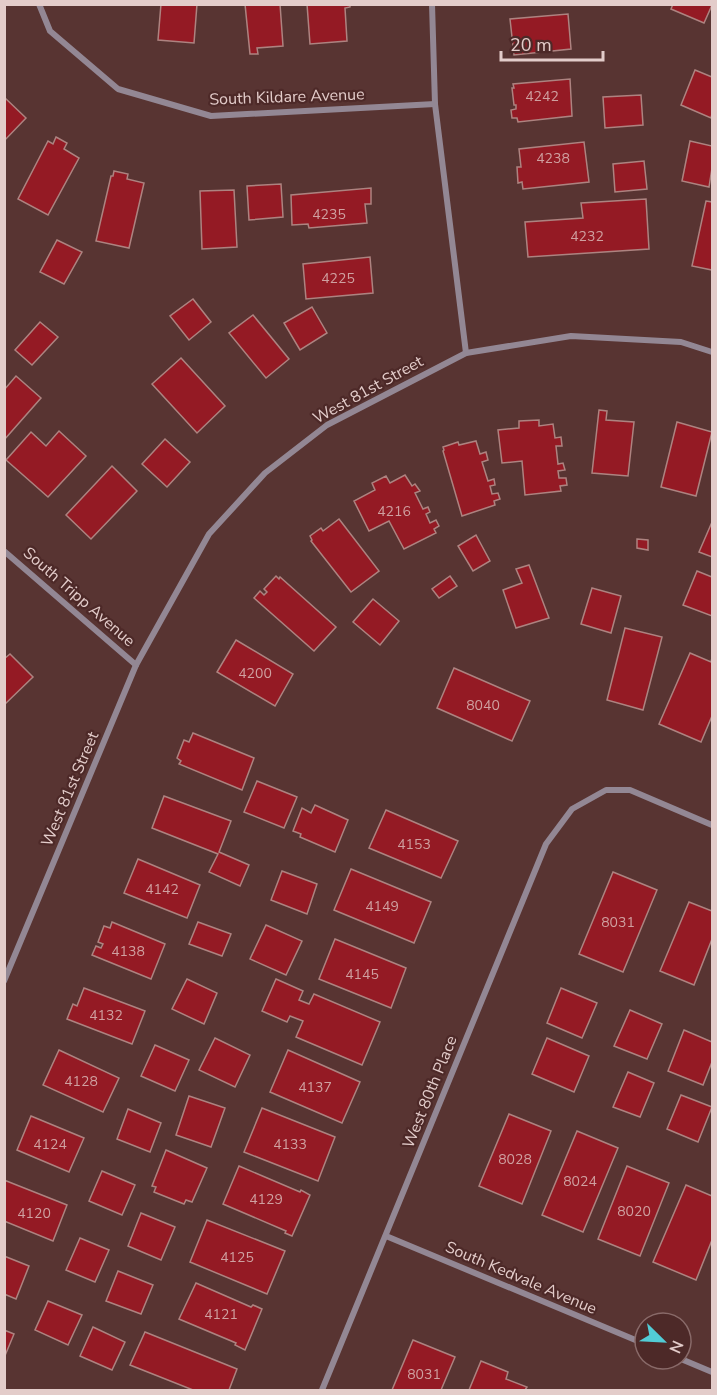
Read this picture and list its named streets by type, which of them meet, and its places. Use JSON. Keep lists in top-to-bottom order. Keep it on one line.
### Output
{"streets":{"street":["South Kildare Avenue","West 81st Street","South Tripp Avenue","West 80th Place","South Kedvale Avenue"]},"crossings":[["West 81st Street","South Tripp Avenue"],["West 80th Place","South Kedvale Avenue"]],"house_numbers":["4242","4238","4235","4232","4225","4216","4200","8040","4153","4142","4149","8031","4138","4145","4132","4128","4137","4124","4133","8028","8024","4129","8020","4120","4125","4121","8031"],"scale_bar":"20 m","north":"bottom right"}
